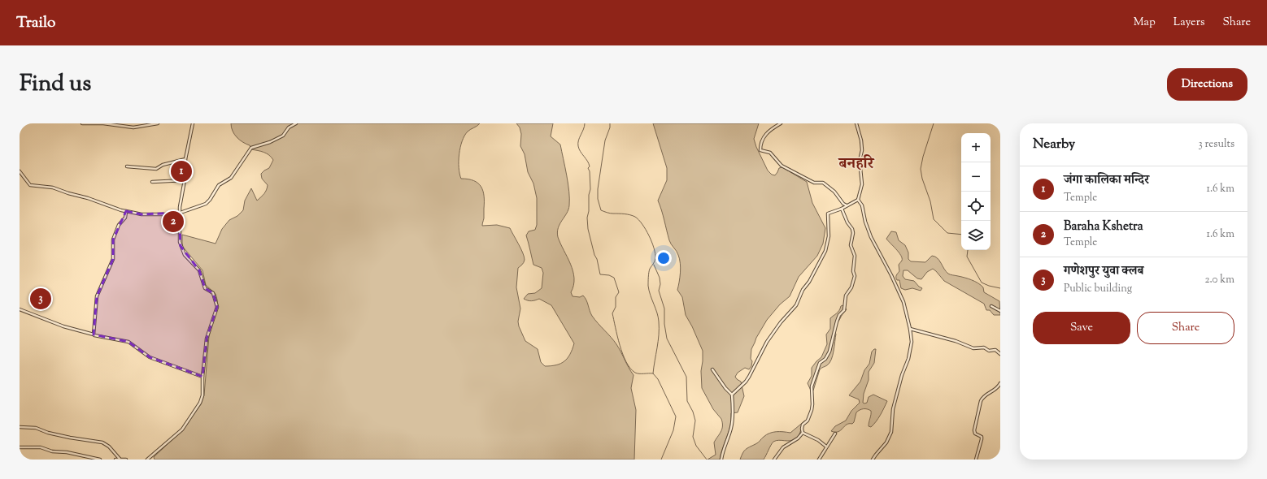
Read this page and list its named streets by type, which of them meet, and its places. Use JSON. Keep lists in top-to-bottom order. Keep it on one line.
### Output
{"districts":["बनहरि"],"page":{"header":"Trailo","nav":["Map","Layers","Share"],"title":"Find us","buttons":["Directions",["Save","Share"]],"heading":["Nearby","3 results"],"map_buttons":["+","−"],"pins":["1","2","3"],"list":[{"mark":"1","name":"जंगा कालिका मन्दिर","note":"Temple","value":"1.6 km"},{"mark":"2","name":"Baraha Kshetra","note":"Temple","value":"1.6 km"},{"mark":"3","name":"गणेशपुर युवा क्लब","note":"Public building","value":"2.0 km"}]}}
